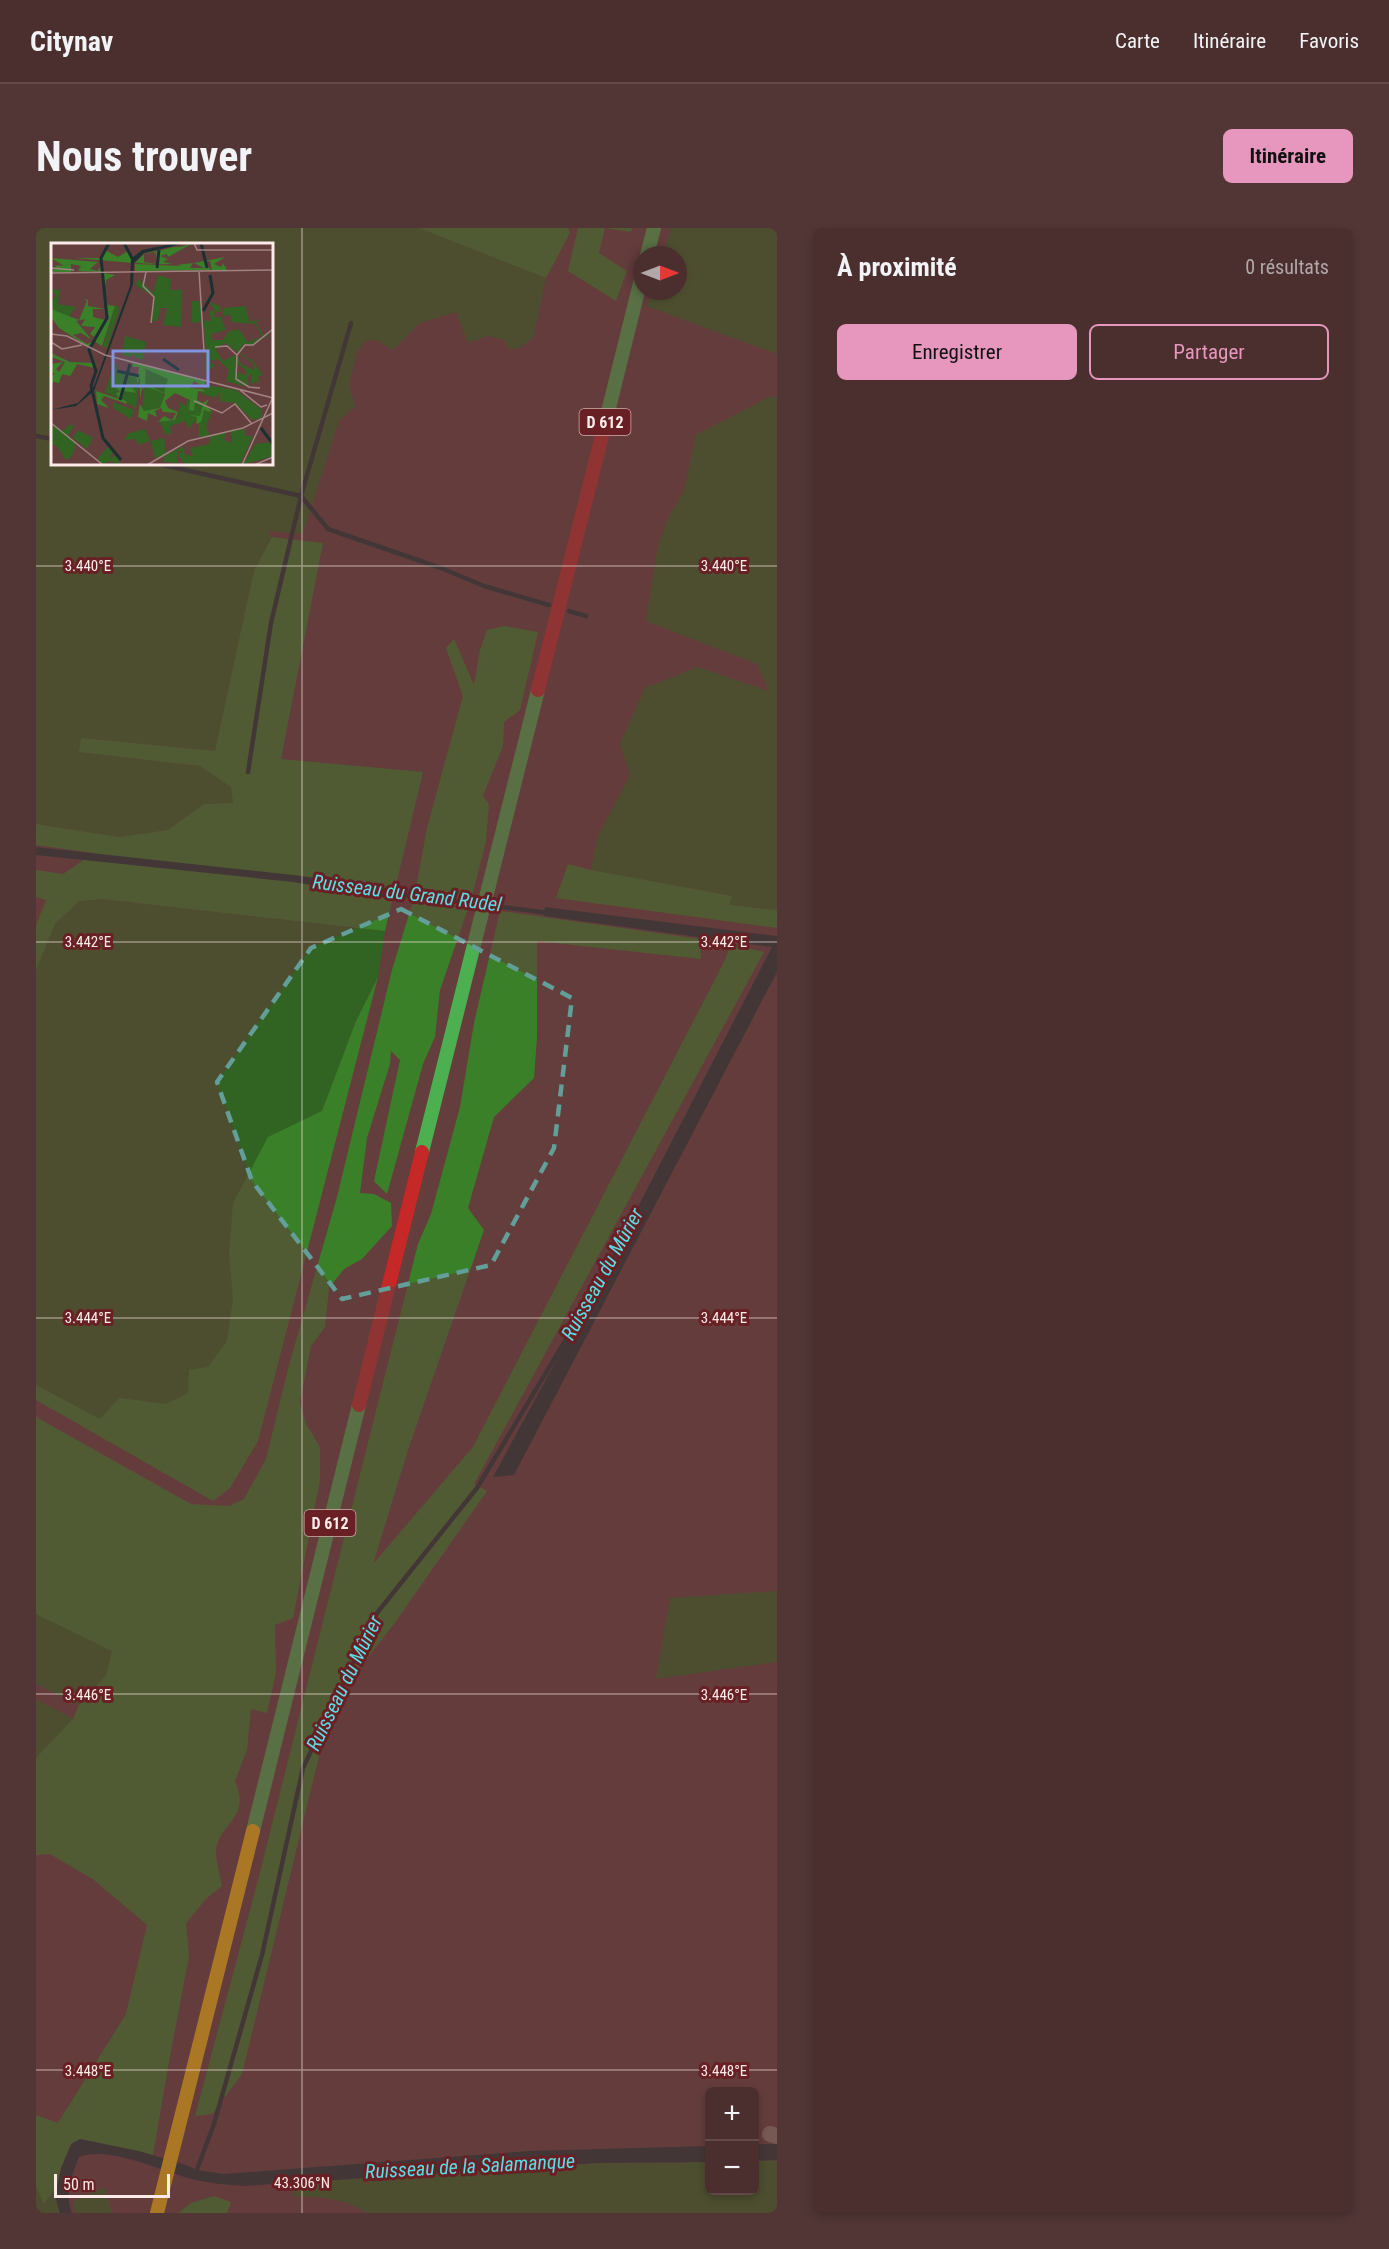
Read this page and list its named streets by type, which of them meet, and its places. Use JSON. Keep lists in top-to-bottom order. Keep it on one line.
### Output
{"streets":{"highway":["D 612"]},"water":["Ruisseau du Grand Rudel","Ruisseau du Mûrier","Ruisseau de la Salamanque"],"scale_bar":"50 m","north":"right","page":{"header":"Citynav","nav":["Carte","Itinéraire","Favoris"],"buttons":["Itinéraire",["Enregistrer","Partager"]],"title":"Nous trouver","heading":["À proximité","0 résultats"],"map_buttons":["+","−"],"scale":"50 m"},"coordinates":["3.440°E","3.442°E","3.444°E","3.446°E","3.448°E","43.306°N"]}
